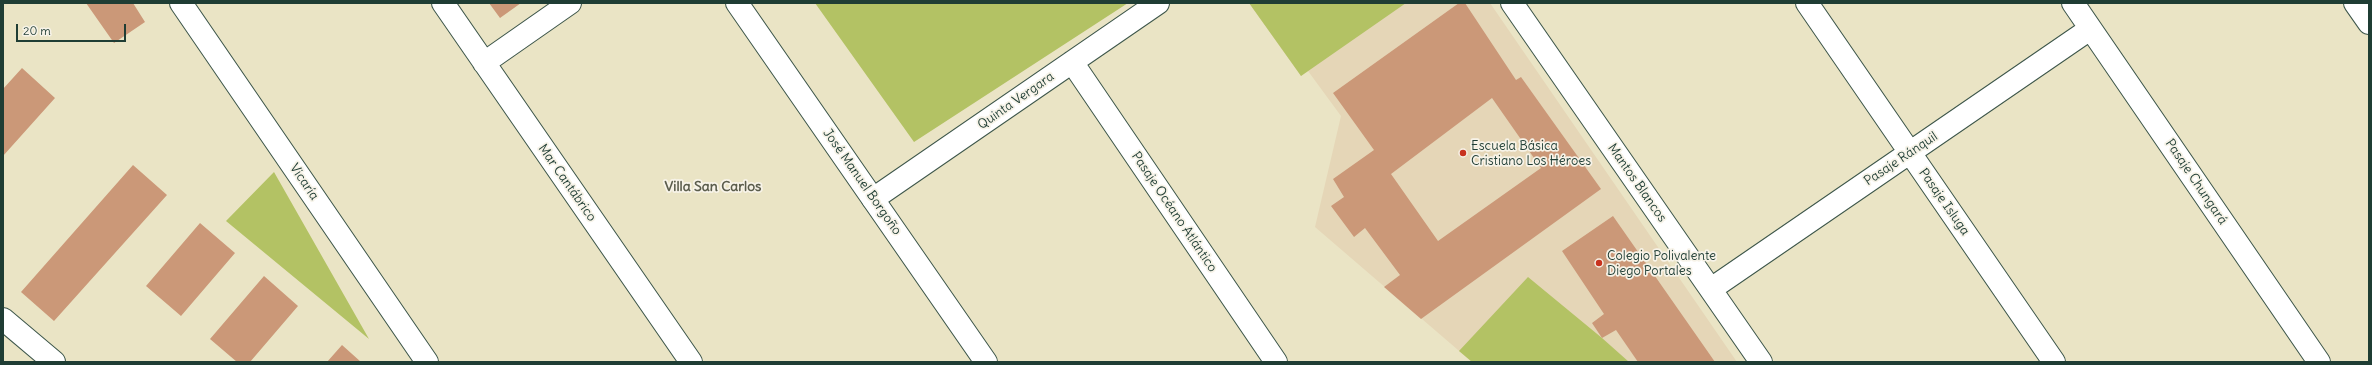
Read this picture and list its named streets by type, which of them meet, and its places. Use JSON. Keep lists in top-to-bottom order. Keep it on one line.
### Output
{"streets":{"street":["Quinta Vergara","Pasaje Ránquil","Vicaría","José Manuel Borgoño","Pasaje Chungará","Mar Cantábrico","Mantos Blancos","Pasaje Isluga","Pasaje Océano Atlántico"]},"crossings":[["Quinta Vergara","José Manuel Borgoño"],["Quinta Vergara","Pasaje Océano Atlántico"],["Pasaje Ránquil","Pasaje Chungará"],["Pasaje Ránquil","Mantos Blancos"],["Pasaje Ránquil","Pasaje Isluga"]],"districts":["Villa San Carlos"],"places":["Escuela Básica Cristiano Los Héroes","Colegio Polivalente Diego Portales"],"scale_bar":"20 m"}
